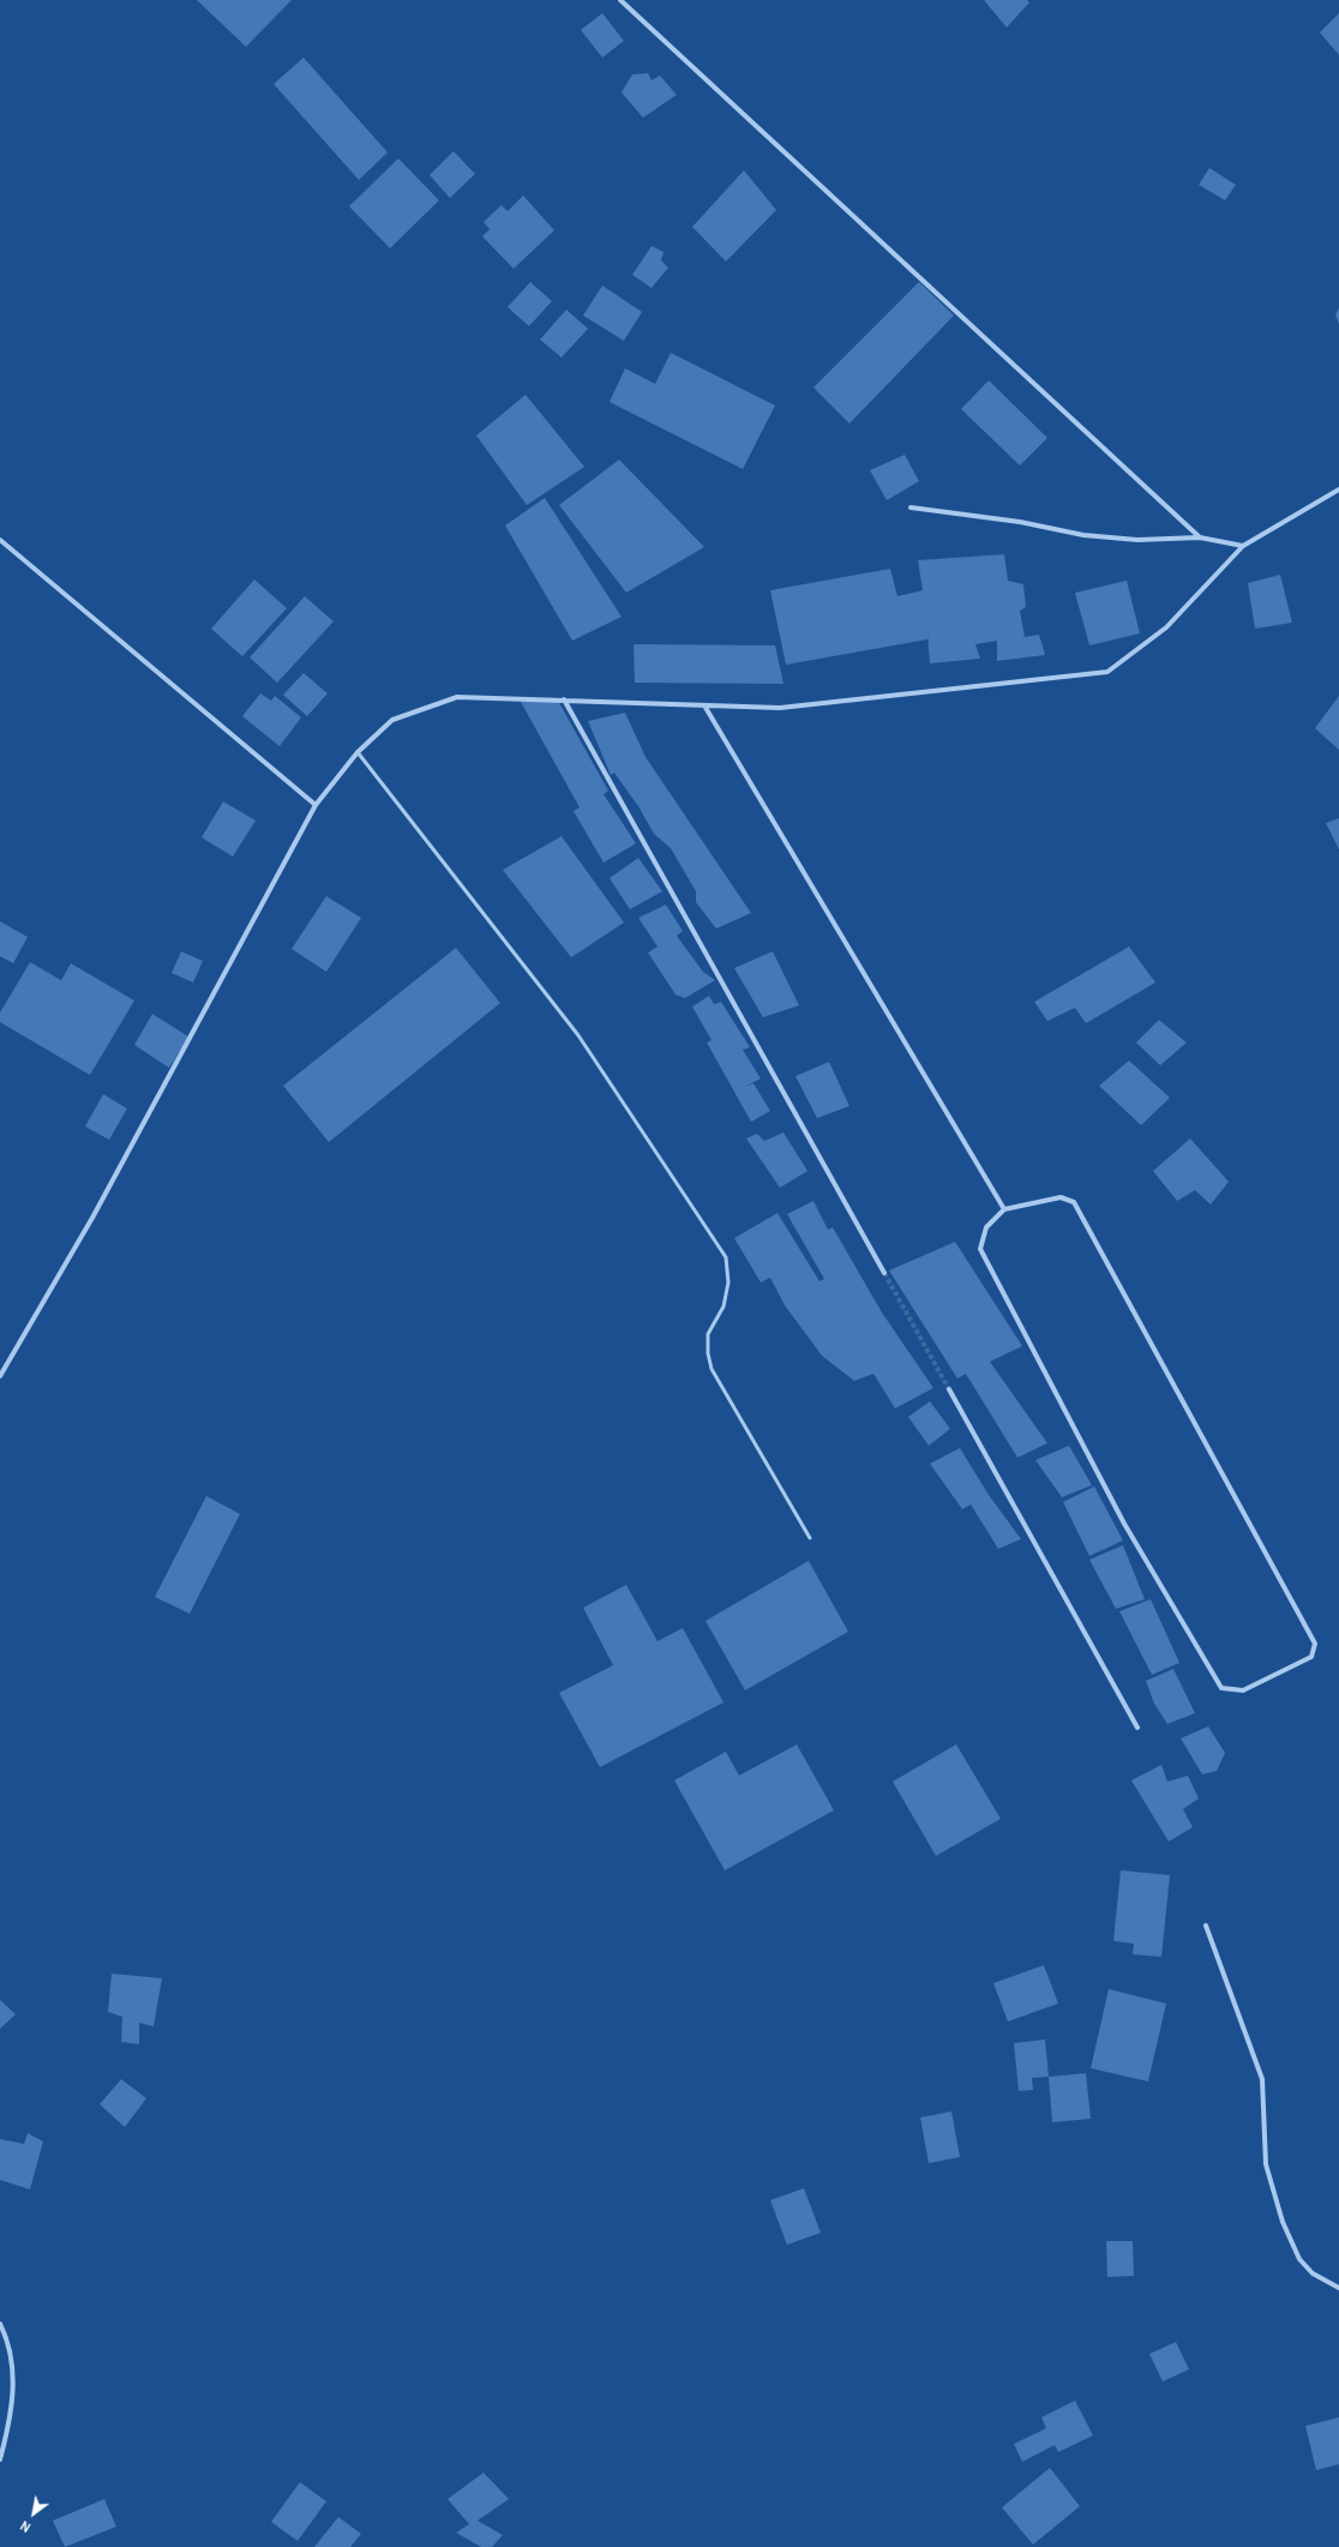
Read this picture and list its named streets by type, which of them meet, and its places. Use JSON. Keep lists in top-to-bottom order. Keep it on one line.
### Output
{"north":"bottom left"}
